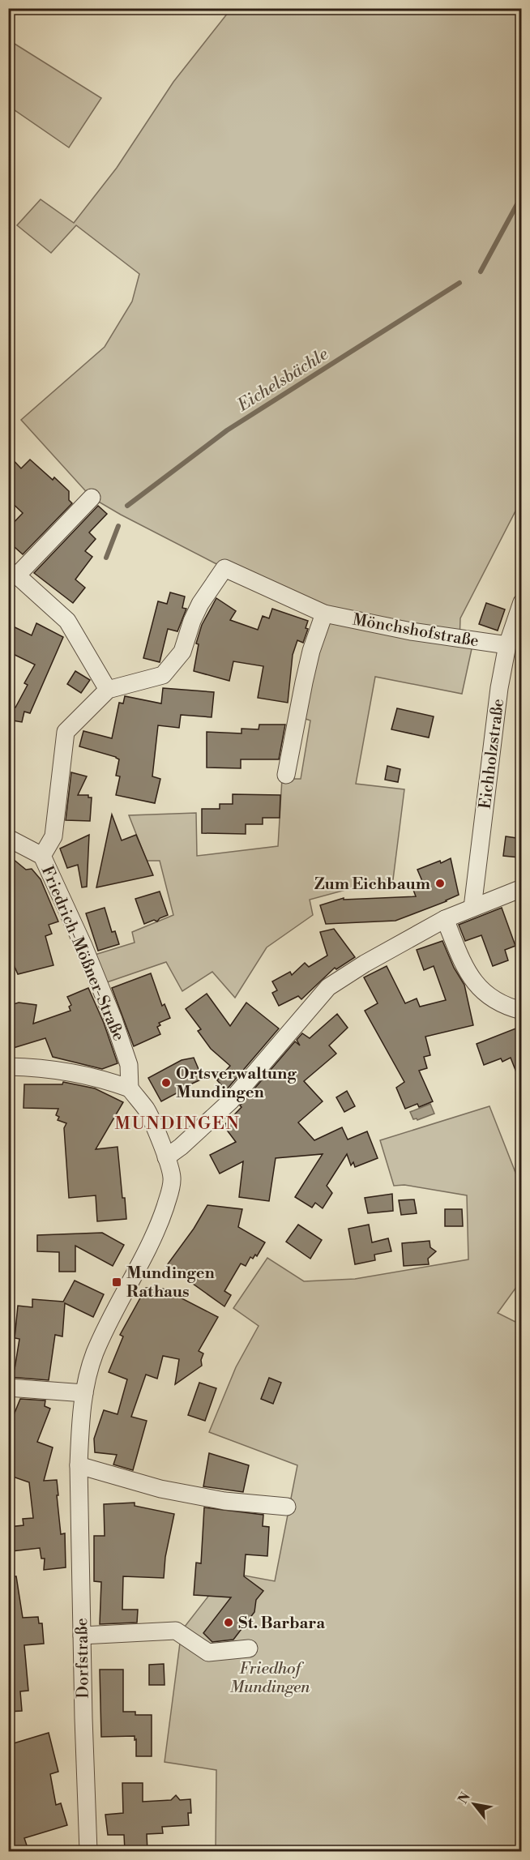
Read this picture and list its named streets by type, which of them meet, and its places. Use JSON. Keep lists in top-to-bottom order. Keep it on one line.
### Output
{"streets":{"street":["Mönchshofstraße","Eichholzstraße","Friedrich-Mößner-Straße","Dorfstraße"]},"crossings":[["Mönchshofstraße","Eichholzstraße"],["Friedrich-Mößner-Straße","Dorfstraße"]],"districts":["MUNDINGEN"],"water":["Eichelsbächle"],"parks":["Friedhof Mundingen"],"places":{"other":["Zum Eichbaum","Ortsverwaltung Mundingen","St. Barbara"],"transit":["Mundingen Rathaus"]},"north":"top left"}
